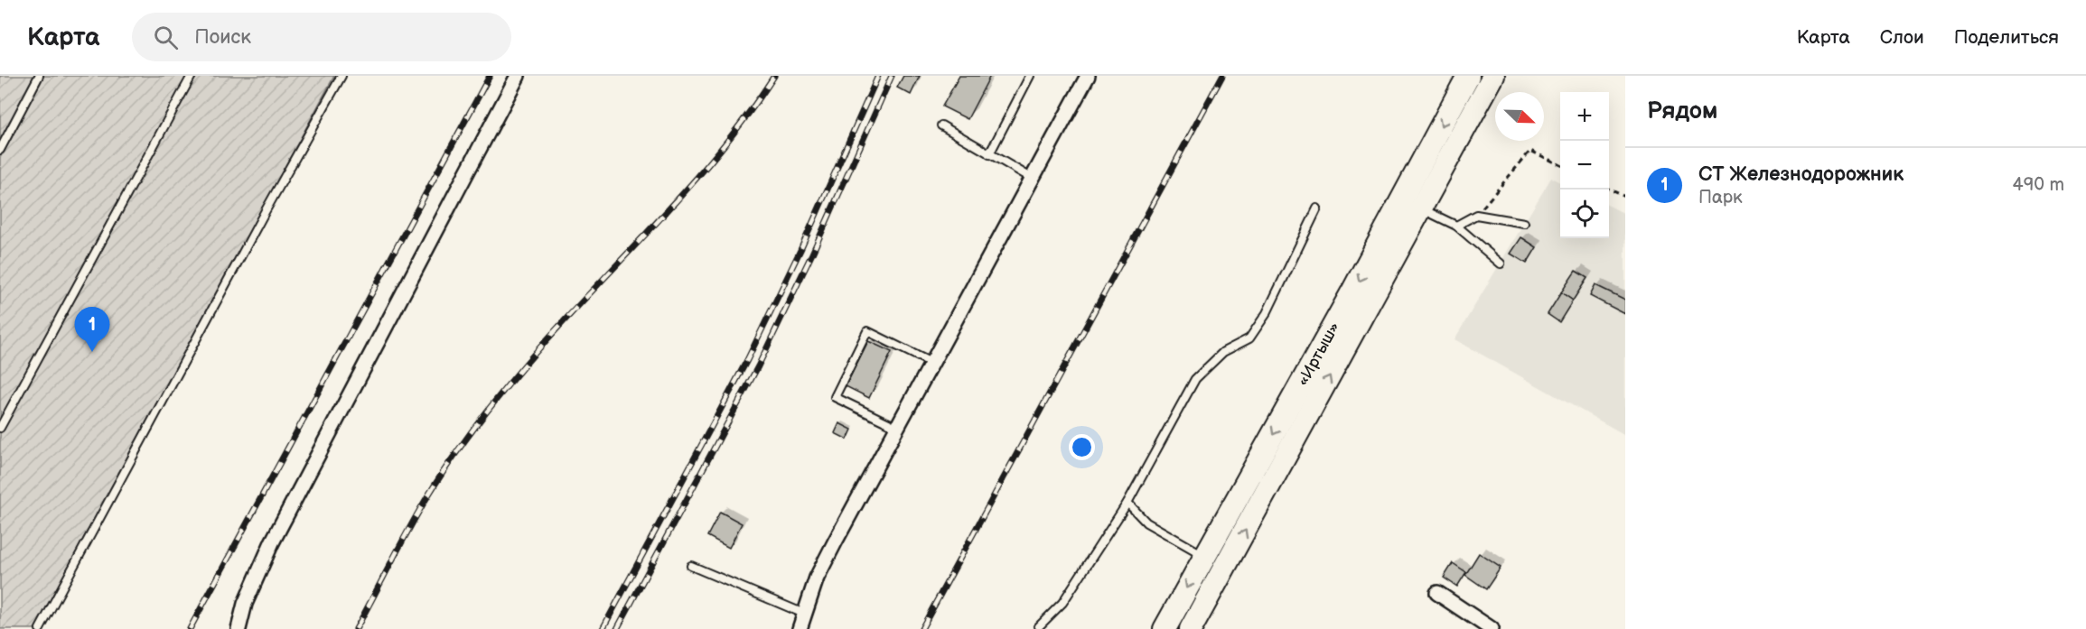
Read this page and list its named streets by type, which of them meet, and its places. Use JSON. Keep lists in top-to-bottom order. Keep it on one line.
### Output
{"streets":{"main road":["«Иртыш»"]},"north":"bottom right","page":{"header":"Карта","search":"Поиск","nav":["Карта","Слои","Поделиться"],"heading":"Рядом","map_buttons":["+","−"],"list":[{"mark":"1","name":"СТ Железнодорожник","note":"Парк","value":"490 m"}],"pins":"1"}}
